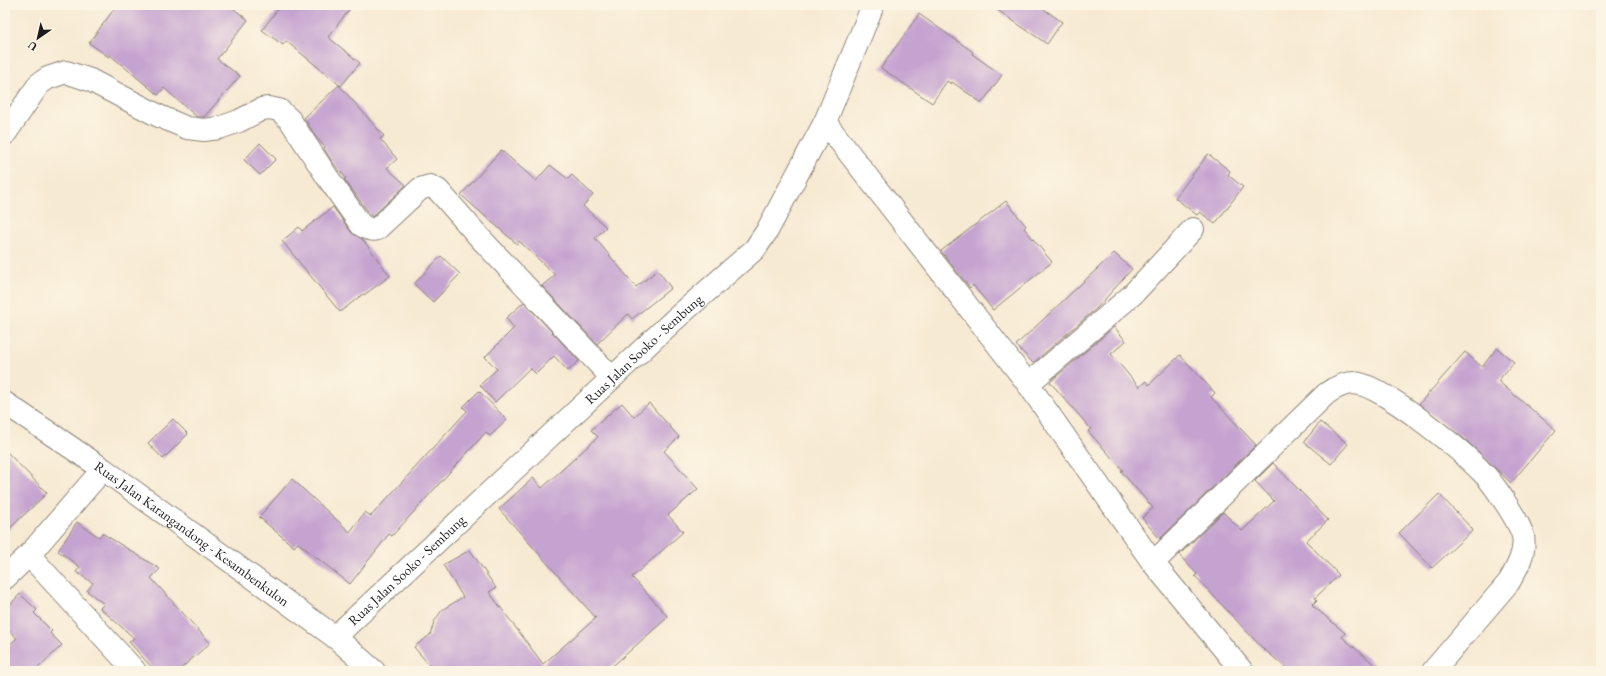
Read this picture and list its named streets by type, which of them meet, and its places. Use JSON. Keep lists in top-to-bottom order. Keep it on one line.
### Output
{"streets":{"street":["Ruas Jalan Sooko - Sembung","Ruas Jalan Karangandong - Kesambenkulon"]},"crossings":[["Ruas Jalan Sooko - Sembung","Ruas Jalan Karangandong - Kesambenkulon"]],"north":"bottom left"}
